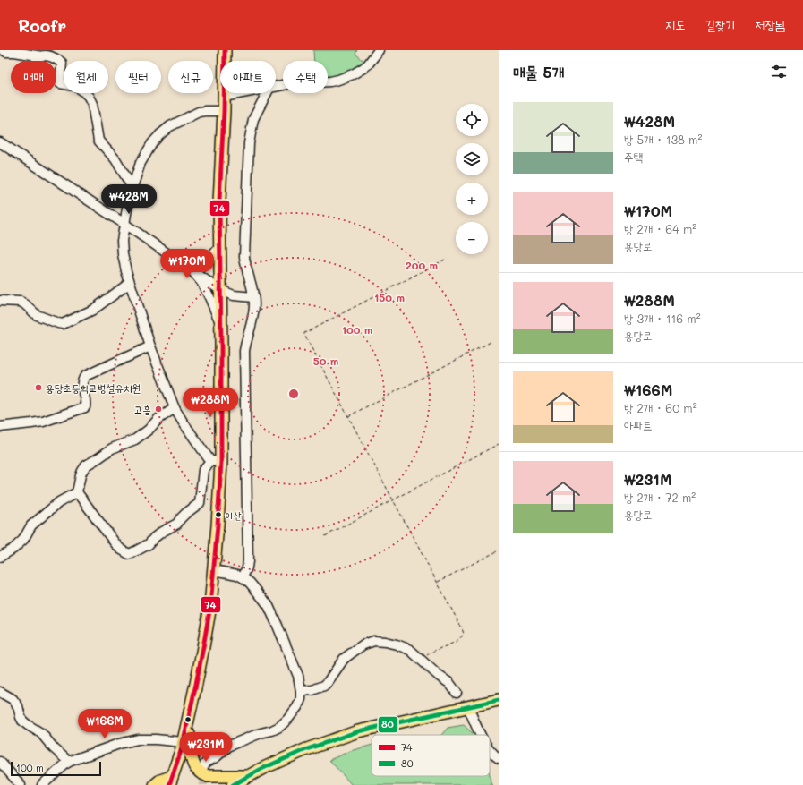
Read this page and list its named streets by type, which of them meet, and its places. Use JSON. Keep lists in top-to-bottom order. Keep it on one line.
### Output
{"places":["용당초등학교병설유치원","고흥","아산"],"lines":["transit line 74","transit line 80"],"legend":["74","80"],"scale_bar":"100 m","page":{"header":"Roofr","nav":["지도","길찾기","저장됨"],"heading":"매물 5개","chip":["매매","월세","필터","신규","아파트","주택"],"list":[{"name":"₩428M","note":"방 5개 · 138 m² · 주택"},{"name":"₩170M","note":"방 2개 · 64 m² · 용당로"},{"name":"₩288M","note":"방 3개 · 116 m² · 용당로"},{"name":"₩166M","note":"방 2개 · 60 m² · 아파트"},{"name":"₩231M","note":"방 2개 · 72 m² · 용당로"}],"map_buttons":["+","−"],"price":["₩428M","₩170M","₩288M","₩166M","₩231M"],"scale":"100 m"},"rings":["200 m","150 m","100 m","50 m"]}
